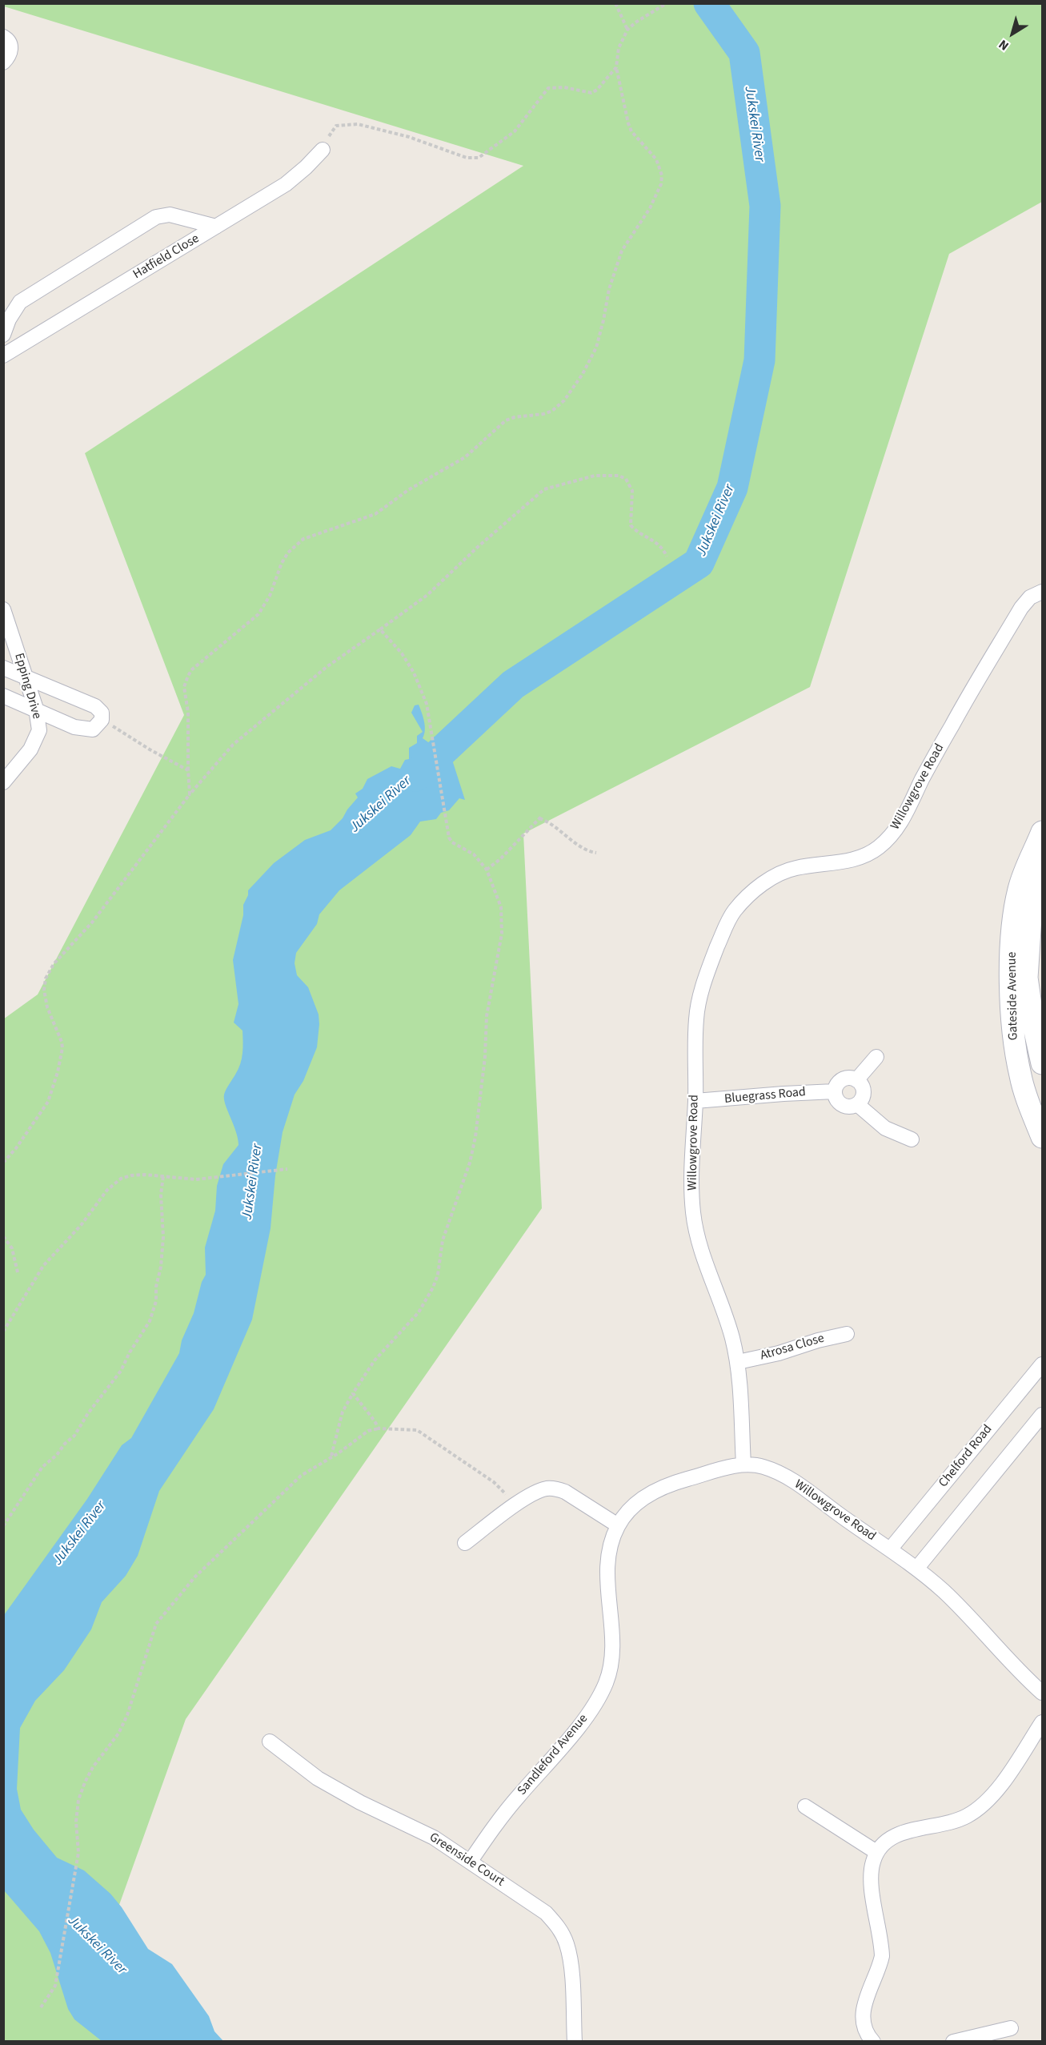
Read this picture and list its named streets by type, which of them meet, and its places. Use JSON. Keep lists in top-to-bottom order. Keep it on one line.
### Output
{"streets":{"street":["Hatfield Close","Epping Drive","Willowgrove Road","Gateside Avenue","Bluegrass Road","Atrosa Close","Chelford Road","Sandleford Avenue","Greenside Court"]},"crossings":[["Willowgrove Road","Bluegrass Road"],["Willowgrove Road","Atrosa Close"],["Willowgrove Road","Chelford Road"],["Willowgrove Road","Sandleford Avenue"],["Sandleford Avenue","Greenside Court"]],"water":["Jukskei River"],"north":"bottom left"}
